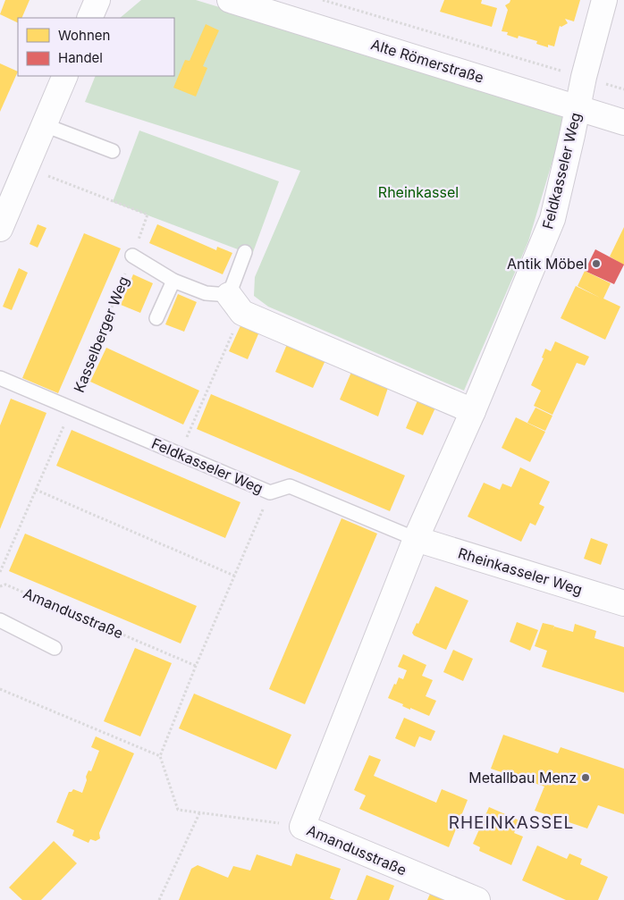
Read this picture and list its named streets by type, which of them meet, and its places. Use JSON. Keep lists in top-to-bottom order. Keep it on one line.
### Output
{"streets":{"street":["Alte Römerstraße","Feldkasseler Weg","Rheinkasseler Weg","Amandusstraße"],"path":["Kasselberger Weg"]},"crossings":[["Alte Römerstraße","Feldkasseler Weg"],["Feldkasseler Weg","Kasselberger Weg"],["Feldkasseler Weg","Rheinkasseler Weg"],["Feldkasseler Weg","Amandusstraße"]],"districts":["RHEINKASSEL"],"parks":["Rheinkassel"],"places":["Antik Möbel","Metallbau Menz"],"legend":["Wohnen","Handel"]}
